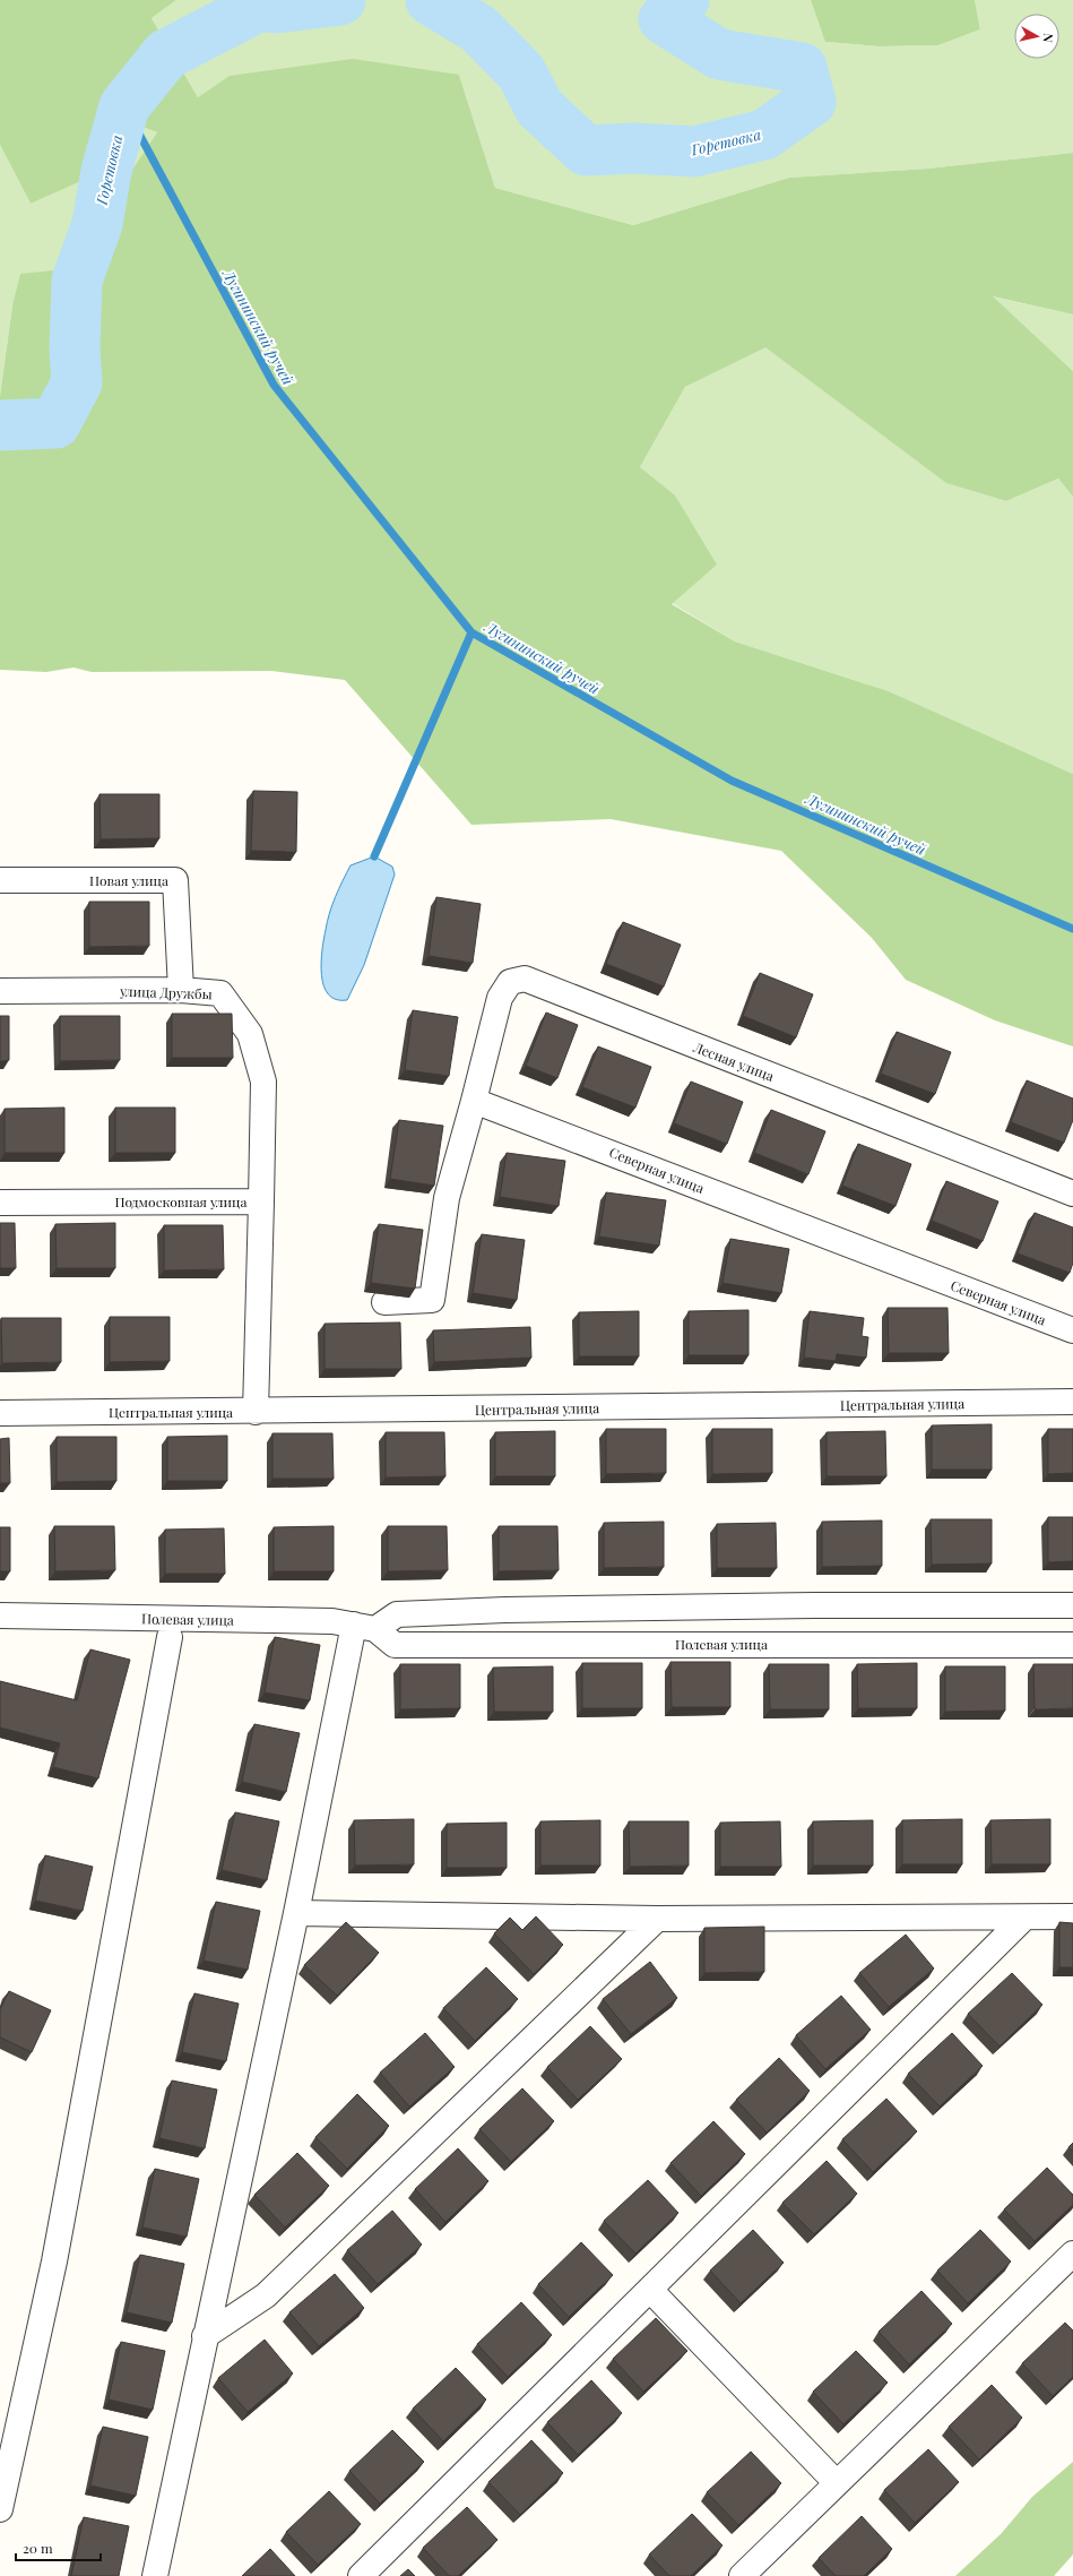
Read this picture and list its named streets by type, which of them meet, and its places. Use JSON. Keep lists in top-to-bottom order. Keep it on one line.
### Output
{"streets":{"street":["Новая улица","улица Дружбы","Лесная улица","Северная улица","Подмосковная улица","Центральная улица","Полевая улица"]},"crossings":[["Новая улица","улица Дружбы"],["улица Дружбы","Подмосковная улица"],["Лесная улица","Северная улица"],["Подмосковная улица","Центральная улица"]],"water":["Горетовка","Лугининский ручей"],"scale_bar":"20 m","north":"right"}
